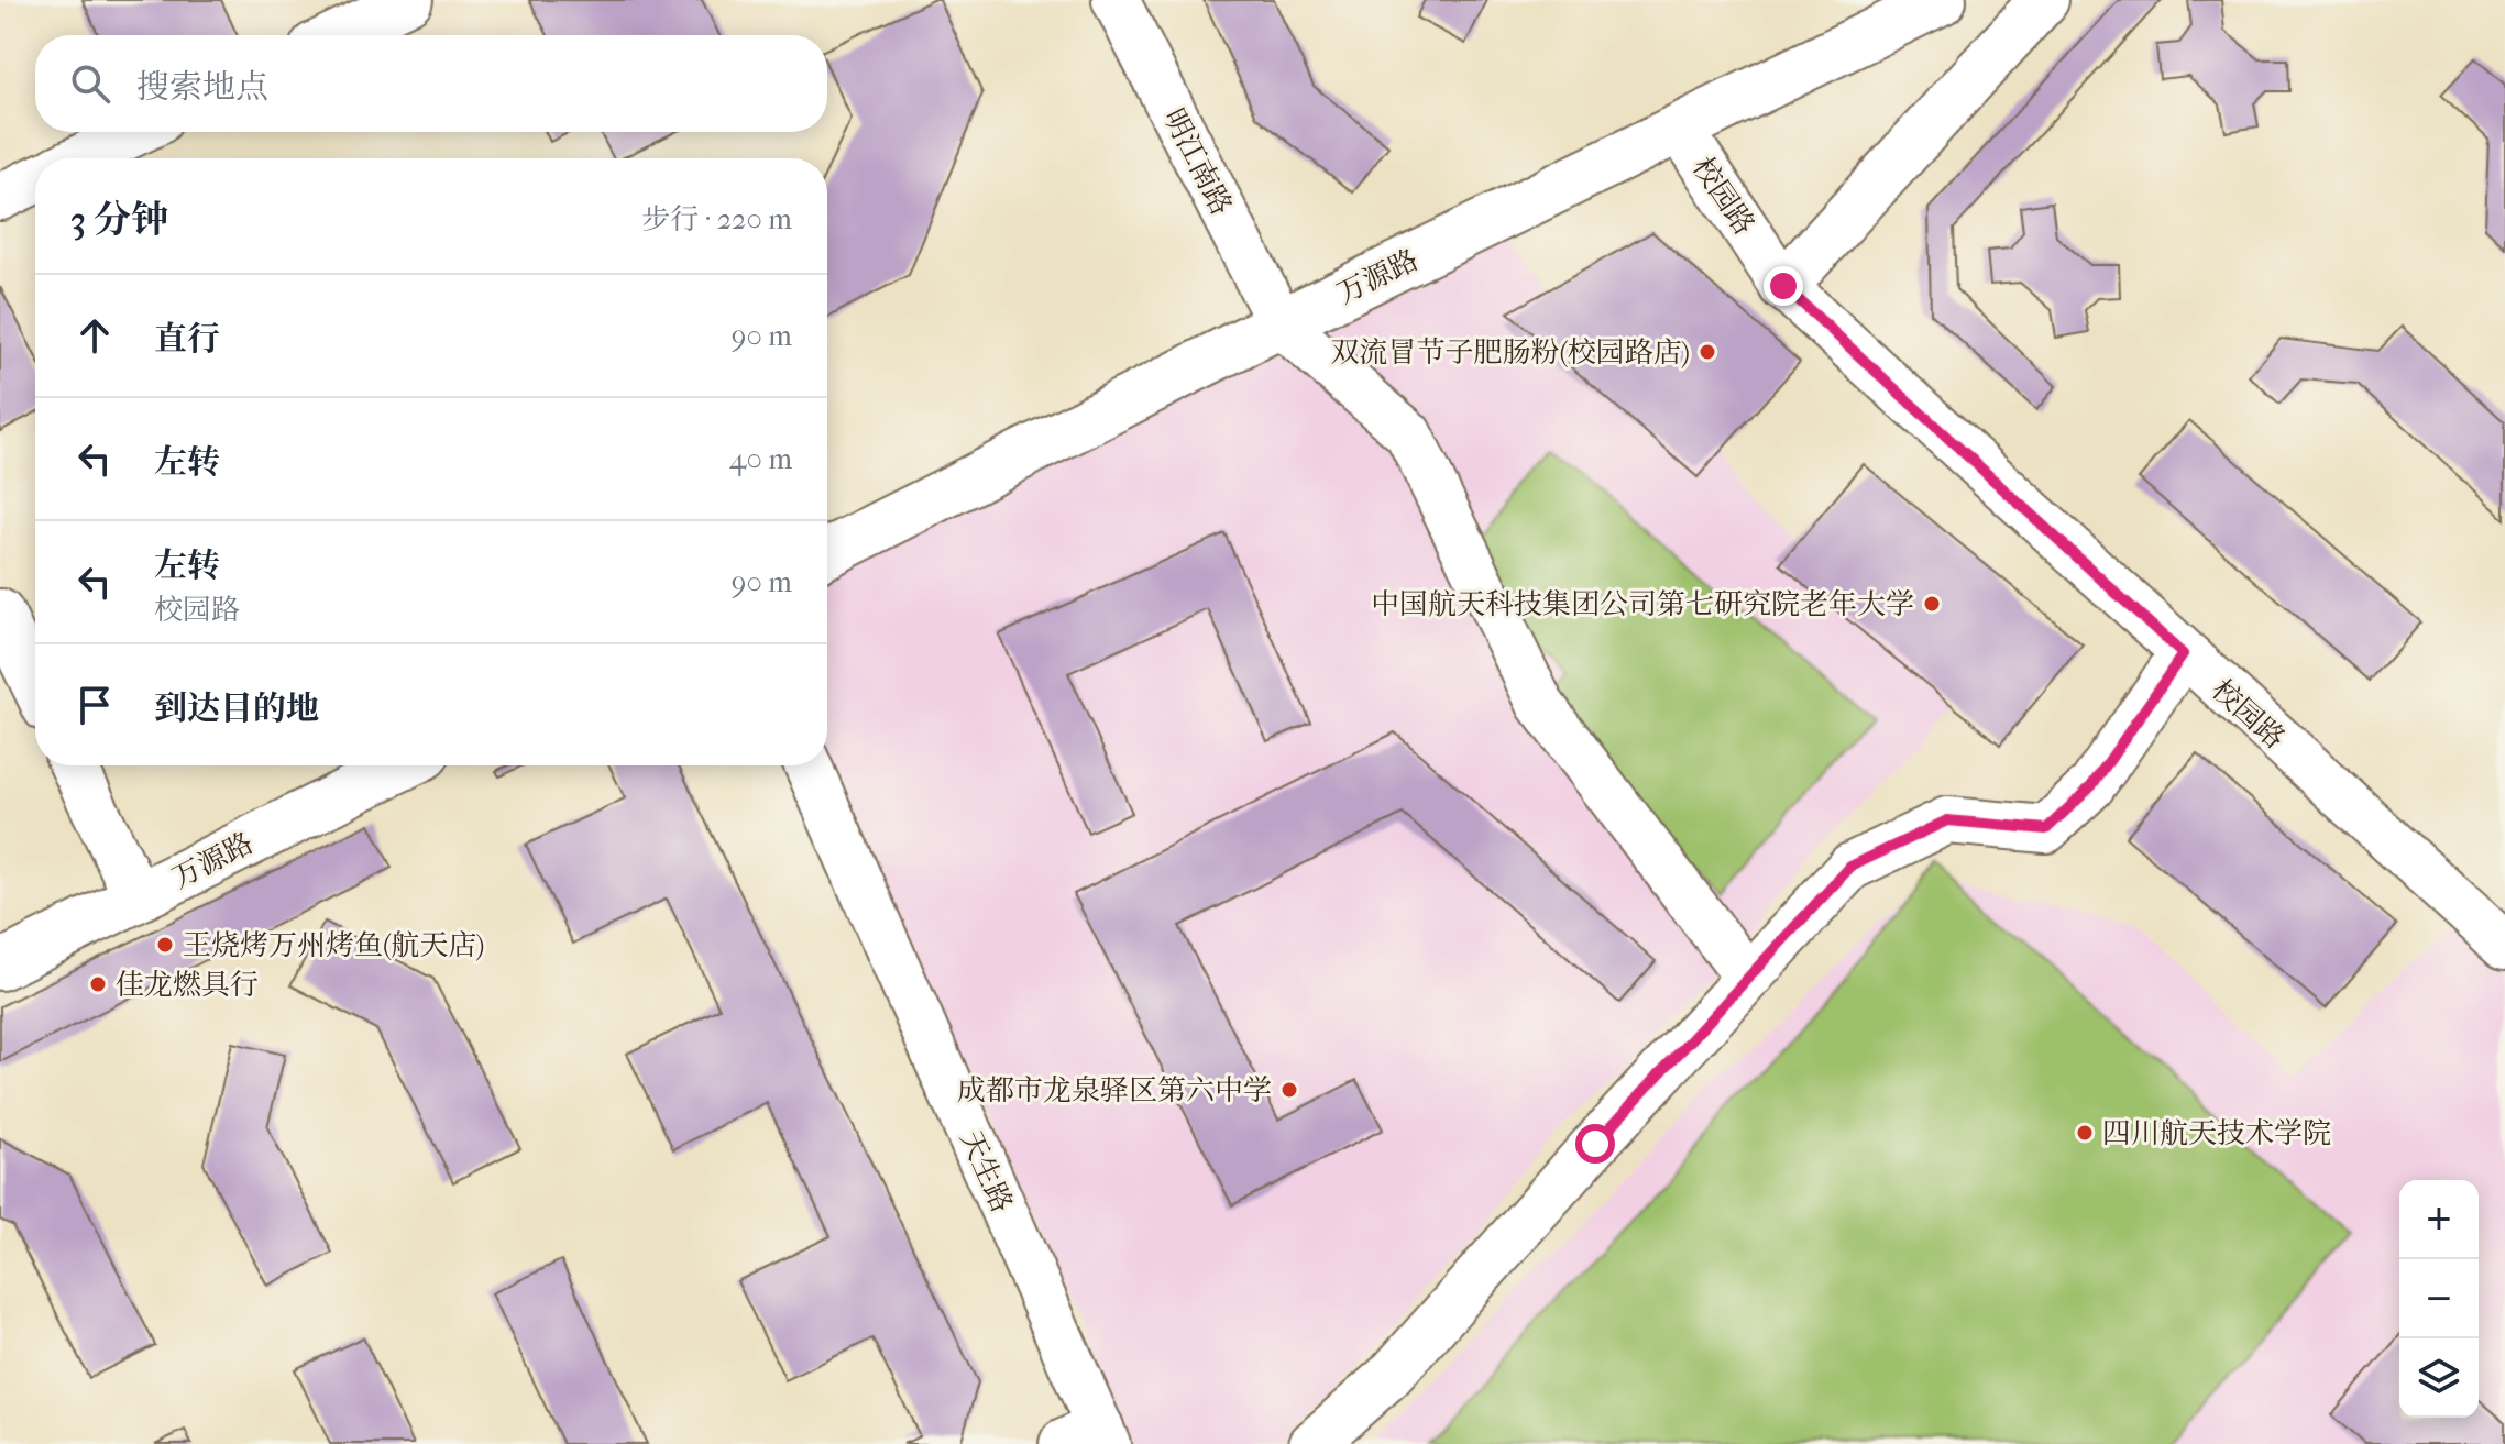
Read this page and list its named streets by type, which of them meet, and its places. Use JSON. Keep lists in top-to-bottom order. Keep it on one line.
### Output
{"streets":{"street":["明江南路","校园路","万源路","天生路"]},"crossings":[["明江南路","万源路"],["校园路","万源路"]],"places":["双流冒节子肥肠粉(校园路店)","中国航天科技集团公司第七研究院老年大学","王烧烤万州烤鱼(航天店)","佳龙燃具行","成都市龙泉驿区第六中学","四川航天技术学院"],"page":{"search":"搜索地点","heading":["3 分钟","步行 · 220 m"],"list":[["直行","90 m"],["左转","40 m"],["左转","校园路","90 m"],"到达目的地"],"map_buttons":["+","−"]}}
